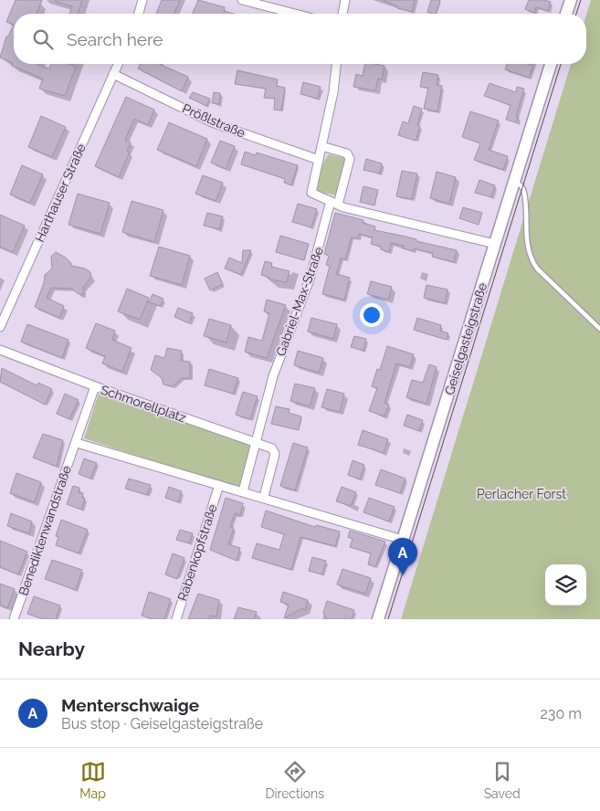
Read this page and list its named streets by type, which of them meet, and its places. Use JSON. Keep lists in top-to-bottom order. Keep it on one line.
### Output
{"streets":{"main road":["Geiselgasteigstraße"],"street":["Prößlstraße","Harthauser Straße","Gabriel-Max-Straße","Schmorellplatz","Benediktenwandstraße","Rabenkopfstraße"]},"crossings":[["Prößlstraße","Harthauser Straße"],["Gabriel-Max-Straße","Schmorellplatz"],["Schmorellplatz","Benediktenwandstraße"]],"parks":["Perlacher Forst"],"page":{"search":"Search here","pins":"A","heading":"Nearby","list":[{"mark":"A","name":"Menterschwaige","note":"Bus stop · Geiselgasteigstraße","value":"230 m"}],"nav":["Map","Directions","Saved"]}}
